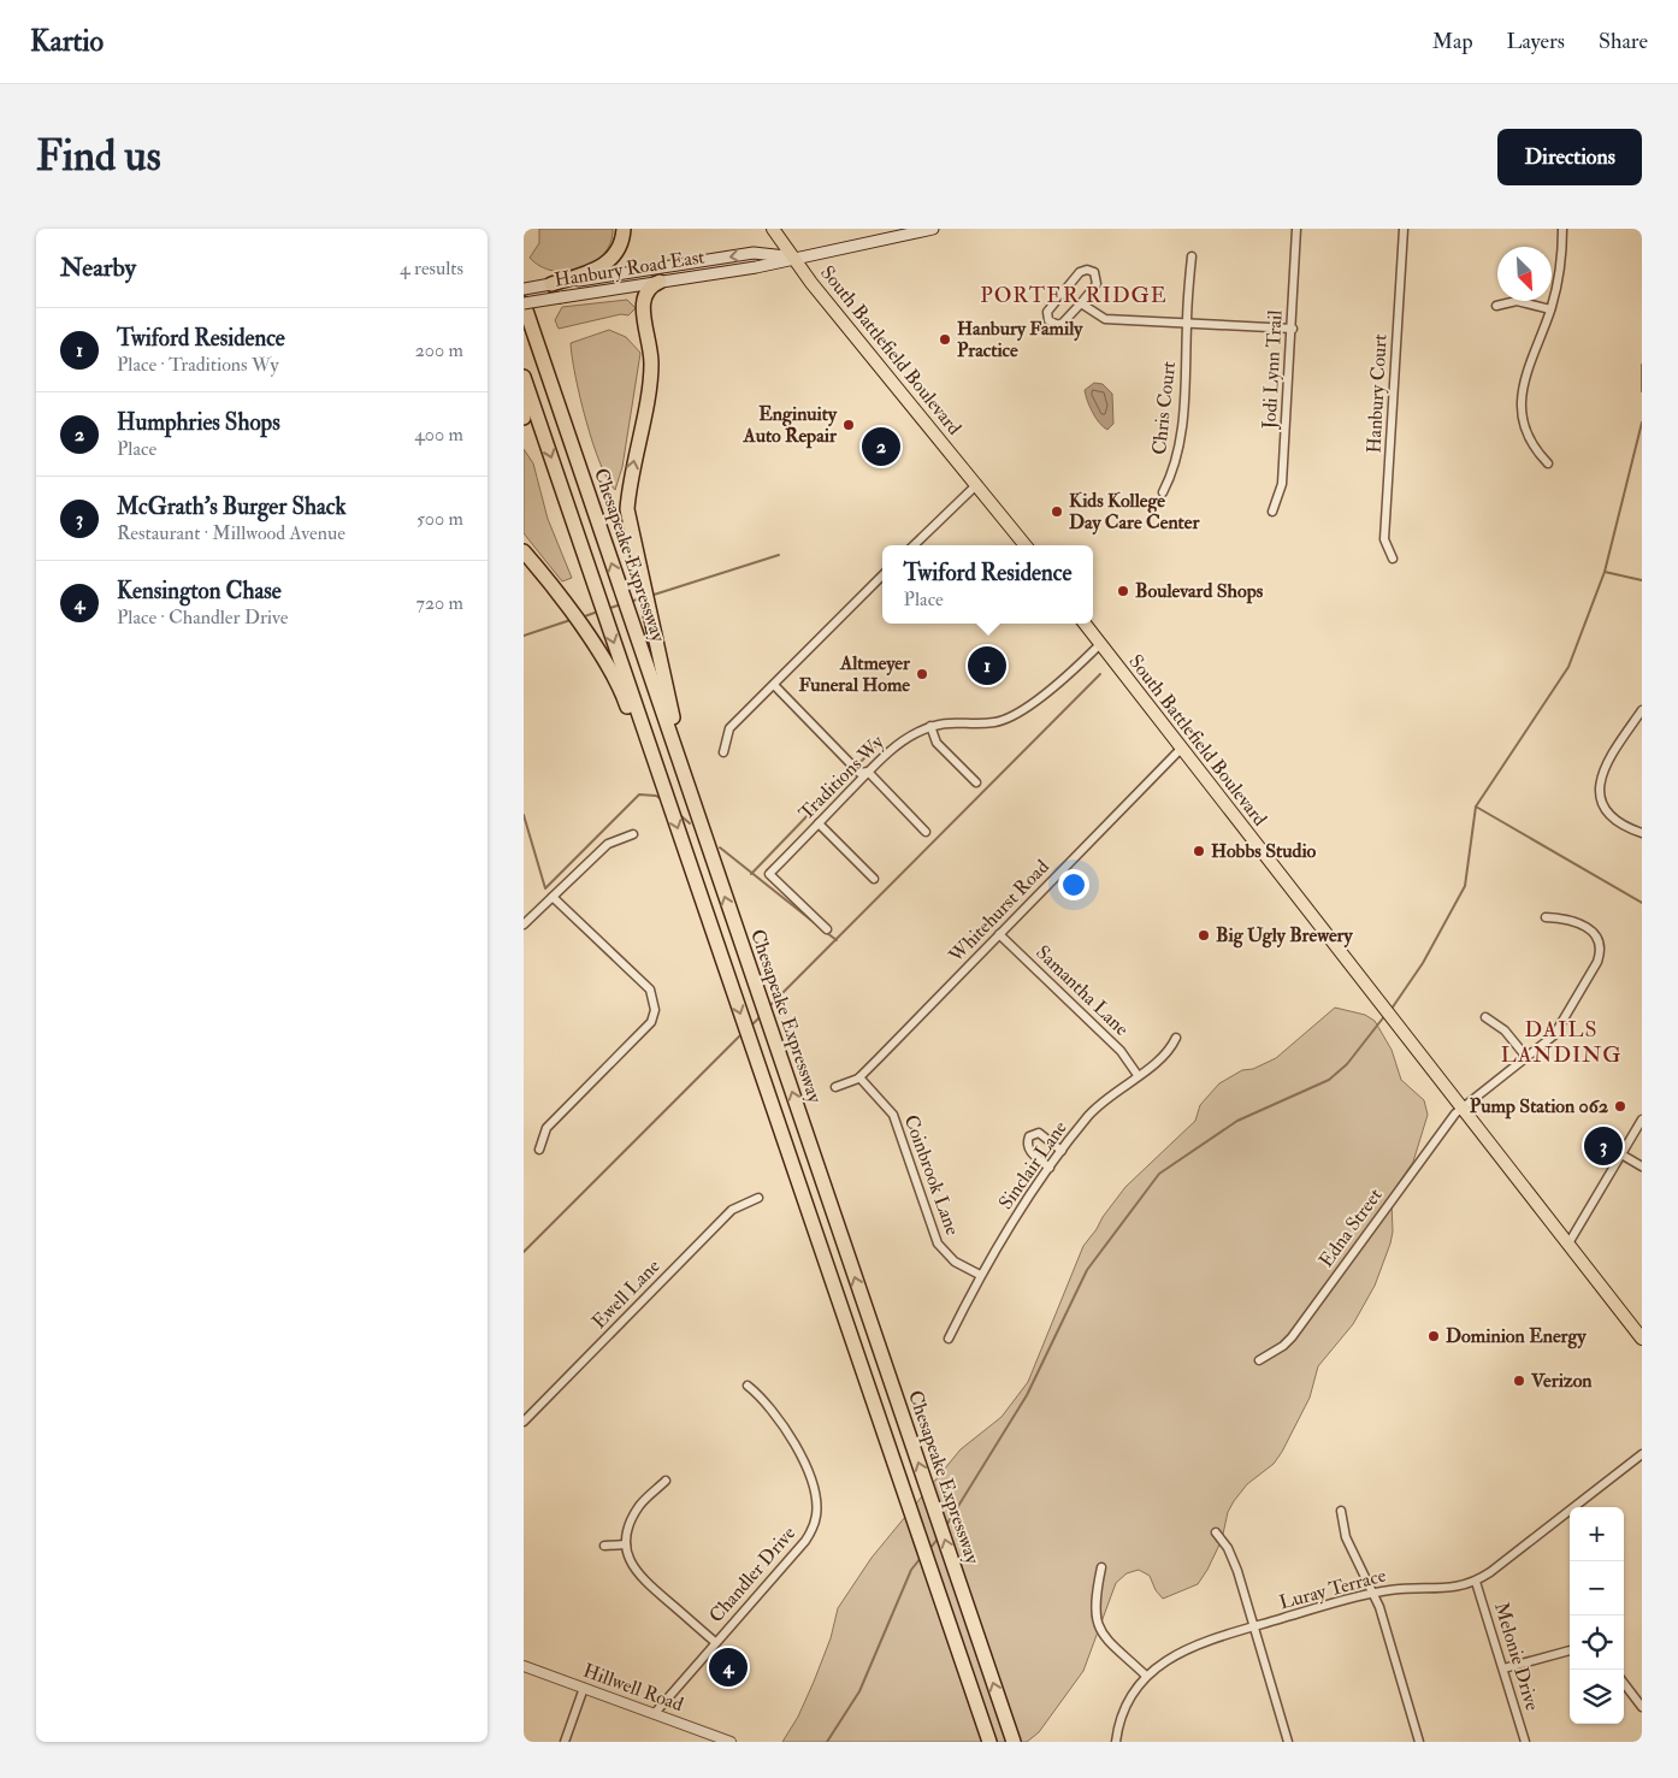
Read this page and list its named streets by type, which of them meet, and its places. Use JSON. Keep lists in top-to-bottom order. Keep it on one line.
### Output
{"streets":{"highway":["Chesapeake Expressway"],"main road":["Hanbury Road East","South Battlefield Boulevard"],"street":["Jodi Lynn Trail","Hanbury Court","Chris Court","Traditions Wy","Whitehurst Road","Samantha Lane","Sinclair Lane","Coinbrook Lane","Edna Street","Ewell Lane","Chandler Drive","Luray Terrace","Melonie Drive","Hillwell Road"]},"crossings":[["Hanbury Road East","South Battlefield Boulevard"],["Hanbury Road East","Chesapeake Expressway"],["South Battlefield Boulevard","Traditions Wy"],["South Battlefield Boulevard","Whitehurst Road"],["South Battlefield Boulevard","Edna Street"],["Whitehurst Road","Samantha Lane"],["Whitehurst Road","Coinbrook Lane"],["Samantha Lane","Sinclair Lane"],["Sinclair Lane","Coinbrook Lane"],["Chandler Drive","Hillwell Road"],["Luray Terrace","Melonie Drive"]],"districts":["PORTER RIDGE","DAILS LANDING"],"places":["Hanbury Family Practice","Enginuity Auto Repair","Kids Kollege Day Care Center","Boulevard Shops","Altmeyer Funeral Home","Hobbs Studio","Big Ugly Brewery","Pump Station 062","Dominion Energy","Verizon"],"north":"bottom right","page":{"header":"Kartio","nav":["Map","Layers","Share"],"buttons":"Directions","title":"Find us","heading":["Nearby","4 results"],"list":[{"mark":"1","name":"Twiford Residence","note":"Place · Traditions Wy","value":"200 m"},{"mark":"2","name":"Humphries Shops","note":"Place","value":"400 m"},{"mark":"3","name":"McGrath's Burger Shack","note":"Restaurant · Millwood Avenue","value":"500 m"},{"mark":"4","name":"Kensington Chase","note":"Place · Chandler Drive","value":"720 m"}],"pins":["2","1","3","4"],"popup":["Twiford Residence","Place"],"map_buttons":["+","−"]}}
